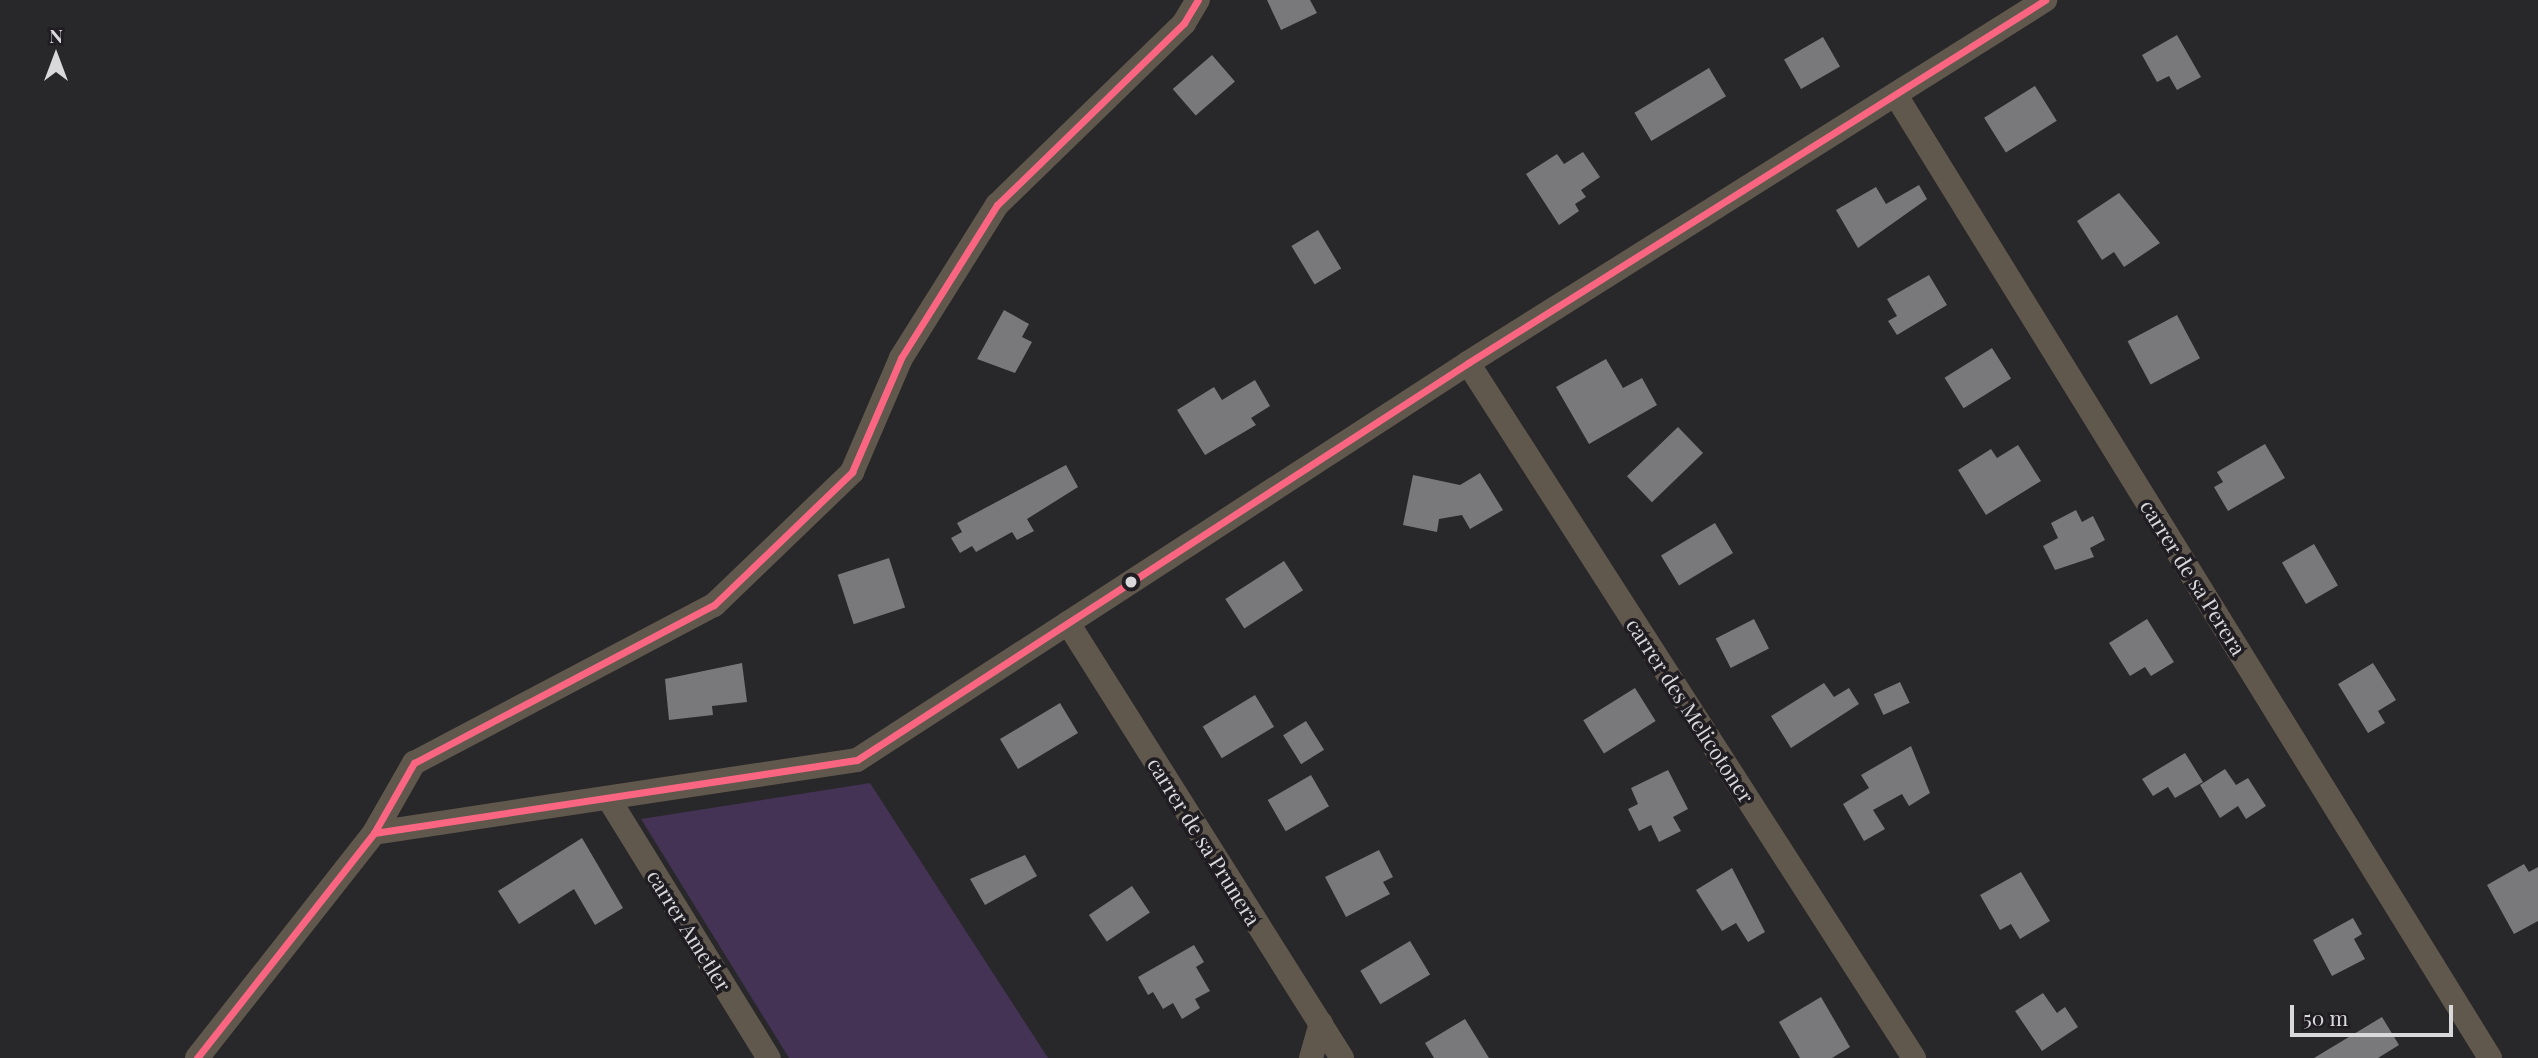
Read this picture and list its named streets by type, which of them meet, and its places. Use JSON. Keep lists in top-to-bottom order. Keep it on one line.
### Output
{"streets":{"street":["carrer de sa Perera","carrer des Melicotoner","carrer de sa Prunera","carrer Ametler"]},"scale_bar":"50 m","north":"top"}
